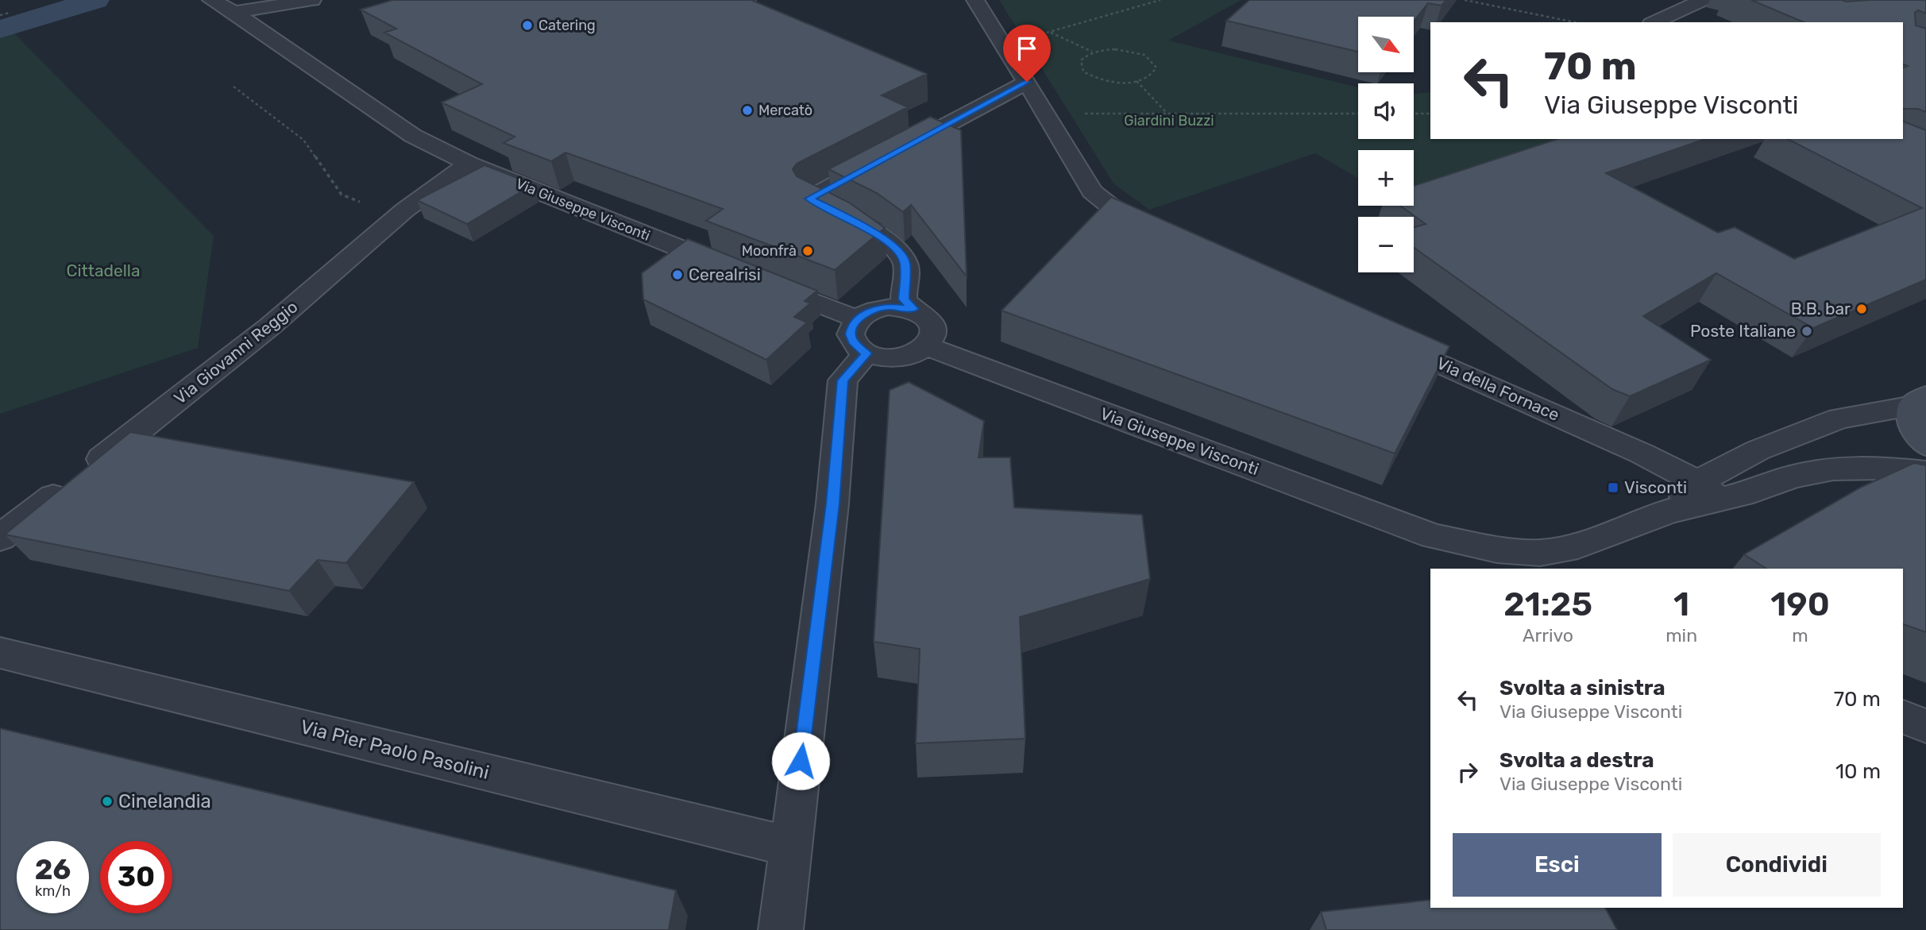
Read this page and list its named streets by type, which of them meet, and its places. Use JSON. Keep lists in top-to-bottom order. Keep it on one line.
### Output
{"streets":{"street":["Via Giuseppe Visconti","Via Giovanni Reggio","Via della Fornace","Via Pier Paolo Pasolini"]},"crossings":[["Via Giuseppe Visconti","Via Giovanni Reggio"],["Via Giuseppe Visconti","Via della Fornace"]],"parks":["Giardini Buzzi","Cittadella"],"places":{"other":["Catering","Mercatò","Moonfrà","Cerealrisi","B.B. bar","Poste Italiane","Cinelandia"],"transit":["Visconti"]},"north":"bottom right","page":{"map_buttons":["+","−"],"turn":["70 m","Via Giuseppe Visconti"],"eta":["21:25","Arrivo","1","min","190","m"],"list":[{"name":"Svolta a sinistra","note":"Via Giuseppe Visconti","value":"70 m"},{"name":"Svolta a destra","note":"Via Giuseppe Visconti","value":"10 m"}],"buttons":["Esci","Condividi"],"speed":"26 km/h","limit":"30"}}
